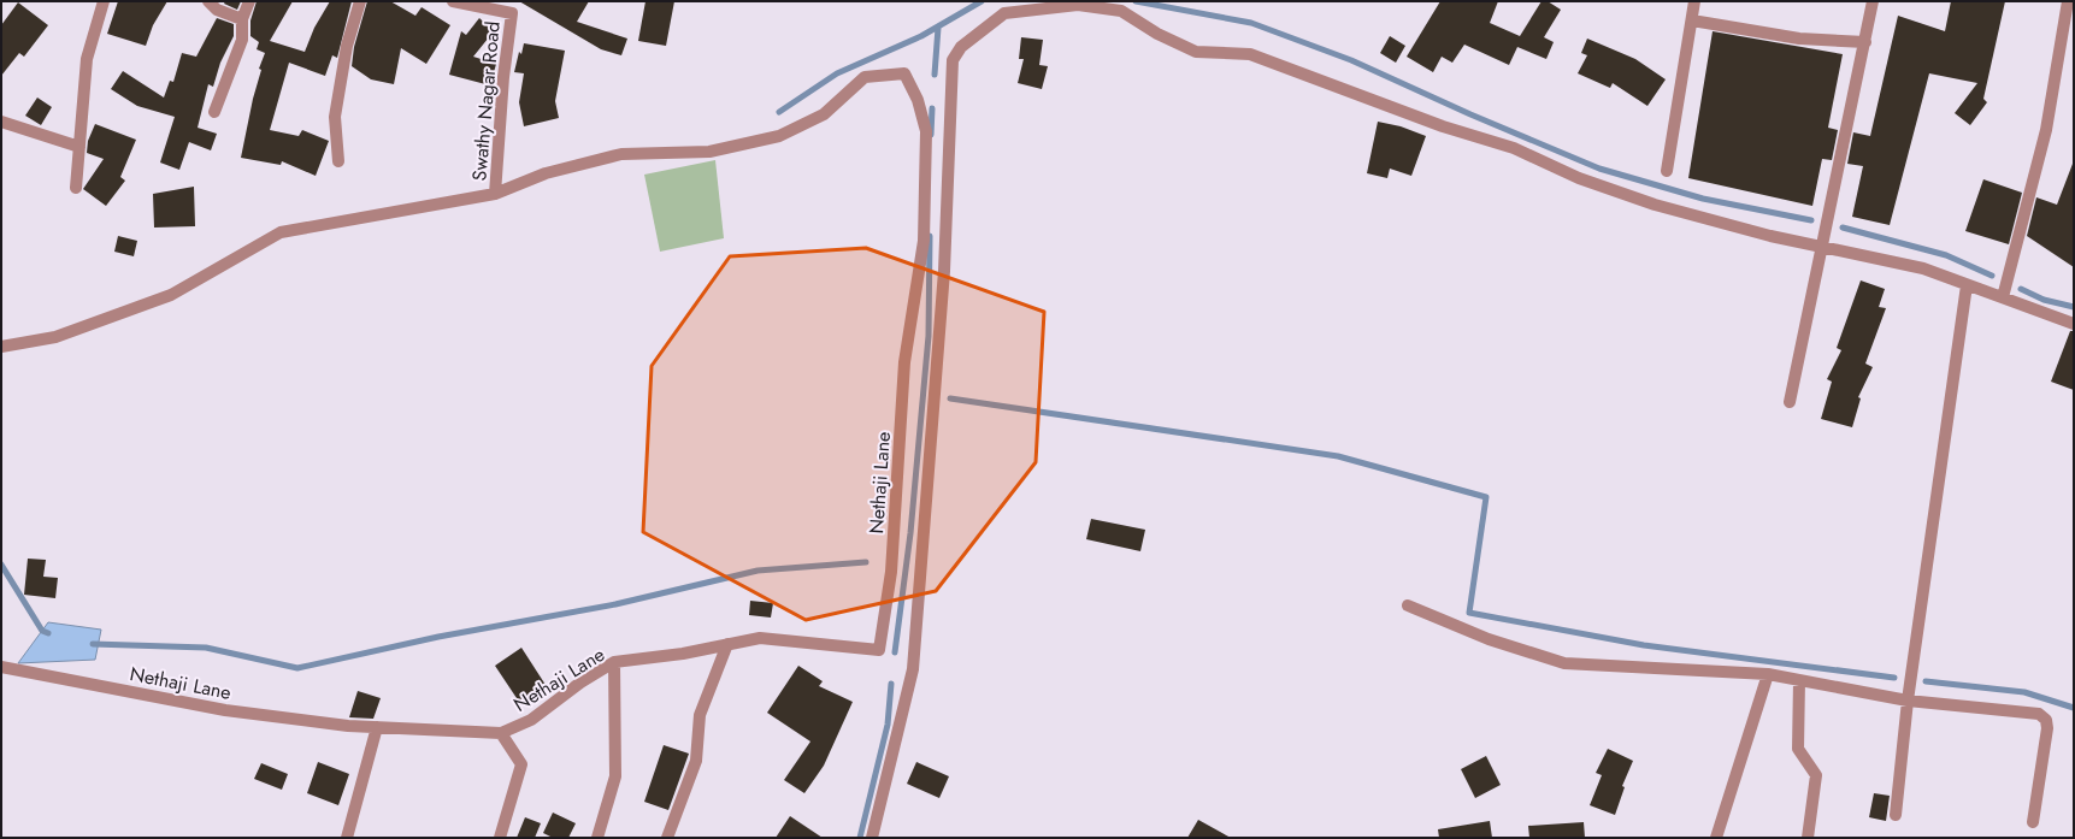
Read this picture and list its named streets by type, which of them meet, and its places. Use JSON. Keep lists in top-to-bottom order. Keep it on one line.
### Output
{"streets":{"street":["Swathy Nagar Road","Nethaji Lane"]},"crossings":[["Swathy Nagar Road","Nethaji Lane"]]}
